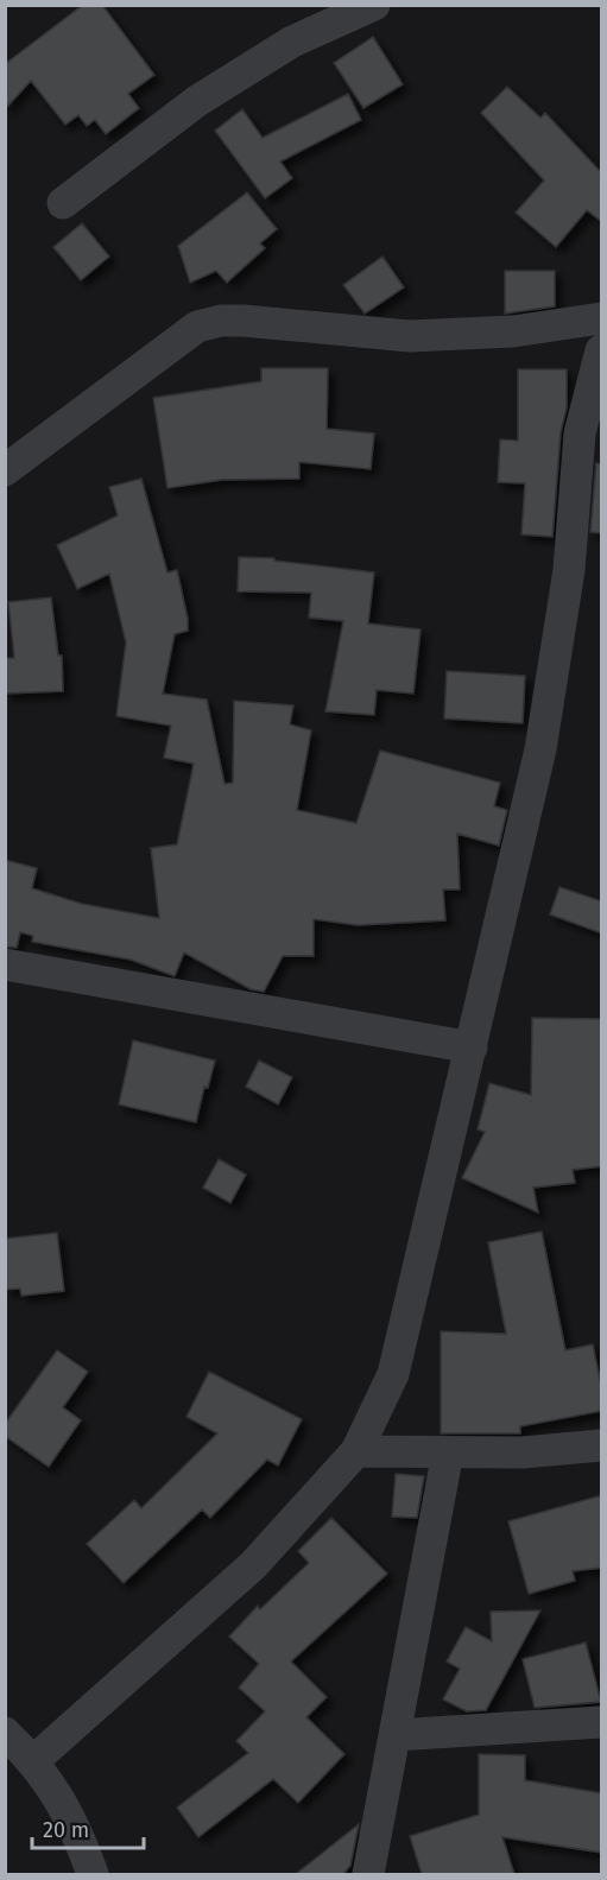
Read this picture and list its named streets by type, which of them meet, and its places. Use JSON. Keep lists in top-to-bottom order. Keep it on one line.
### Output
{"scale_bar":"20 m"}
